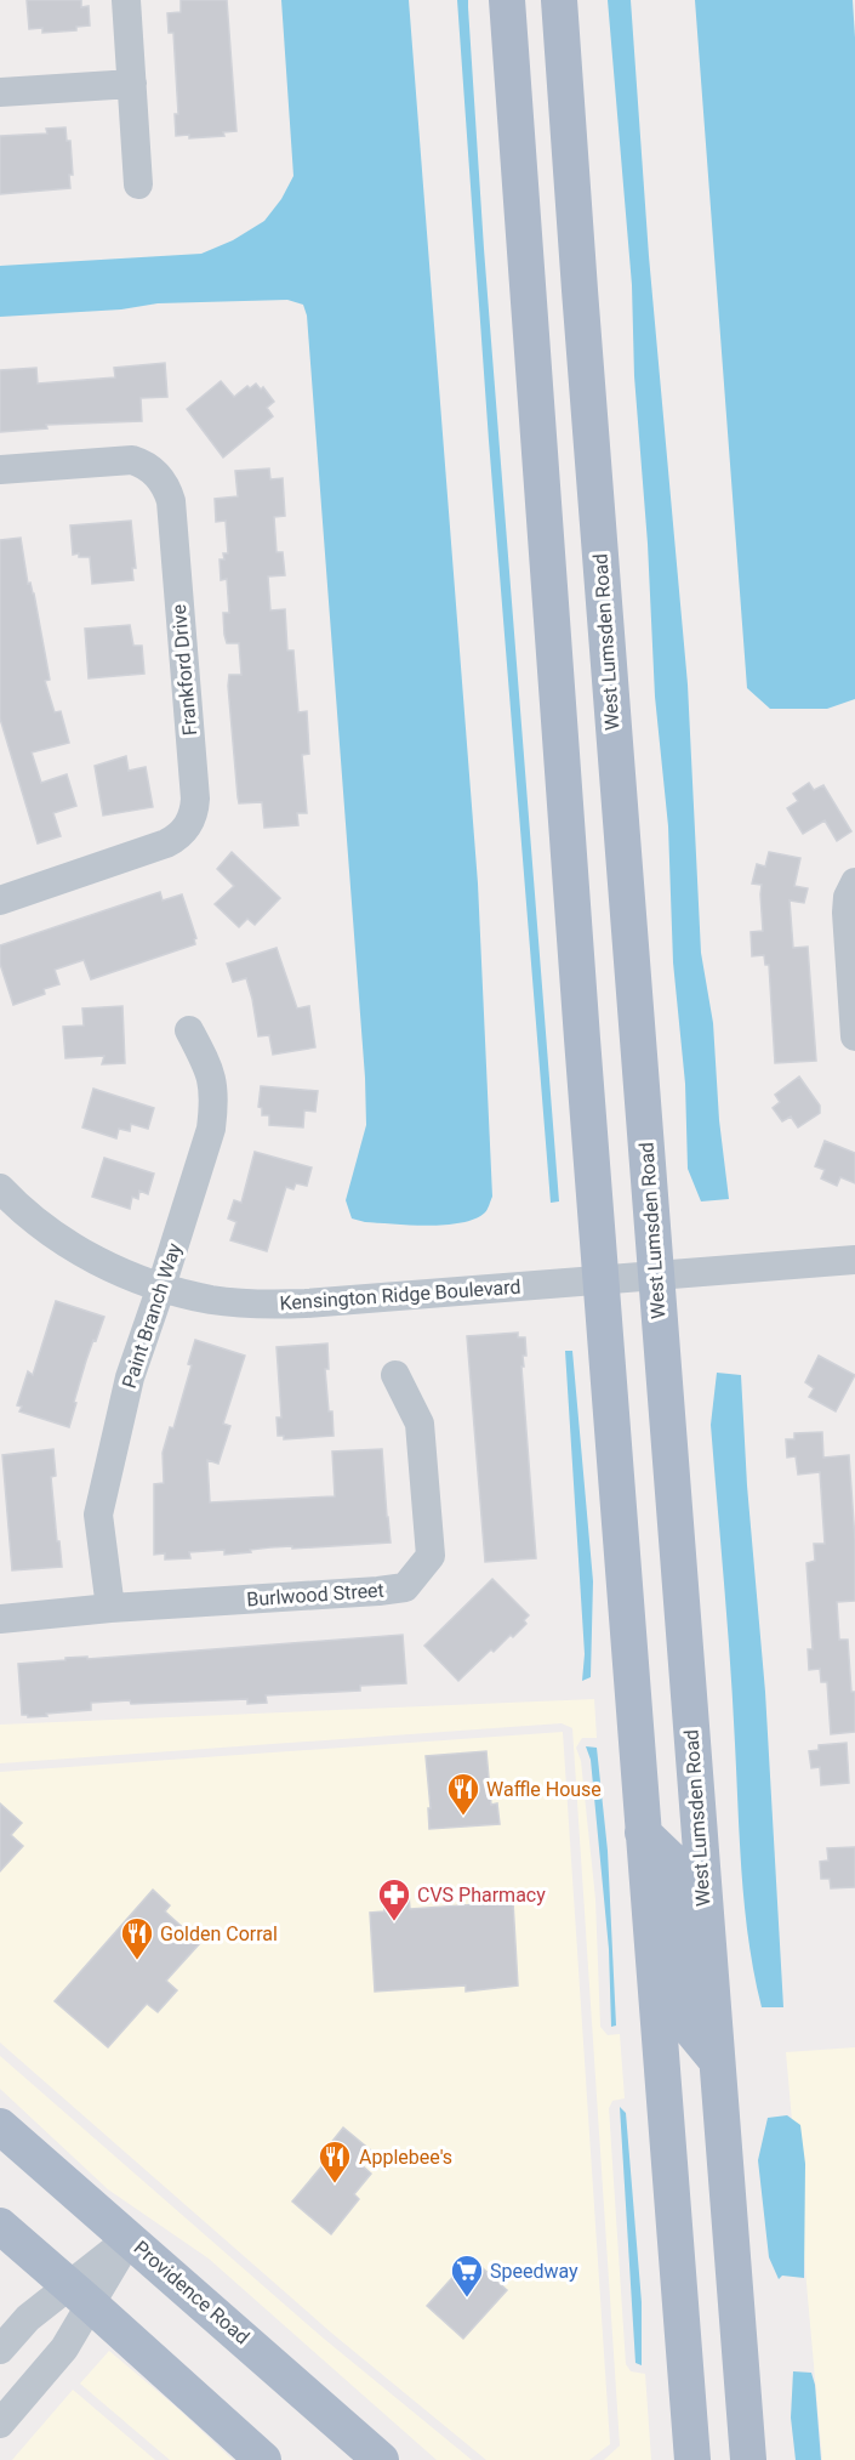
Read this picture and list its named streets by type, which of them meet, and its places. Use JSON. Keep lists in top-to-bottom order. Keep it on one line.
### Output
{"streets":{"main road":["West Lumsden Road","Providence Road"],"street":["Frankford Drive","Kensington Ridge Boulevard","Paint Branch Way","Burlwood Street"]},"crossings":[["West Lumsden Road","Kensington Ridge Boulevard"],["Kensington Ridge Boulevard","Paint Branch Way"],["Paint Branch Way","Burlwood Street"]],"places":{"restaurant":["Waffle House","Golden Corral","Applebee's"],"pharmacy":["CVS Pharmacy"],"supermarket":["Speedway"]}}
